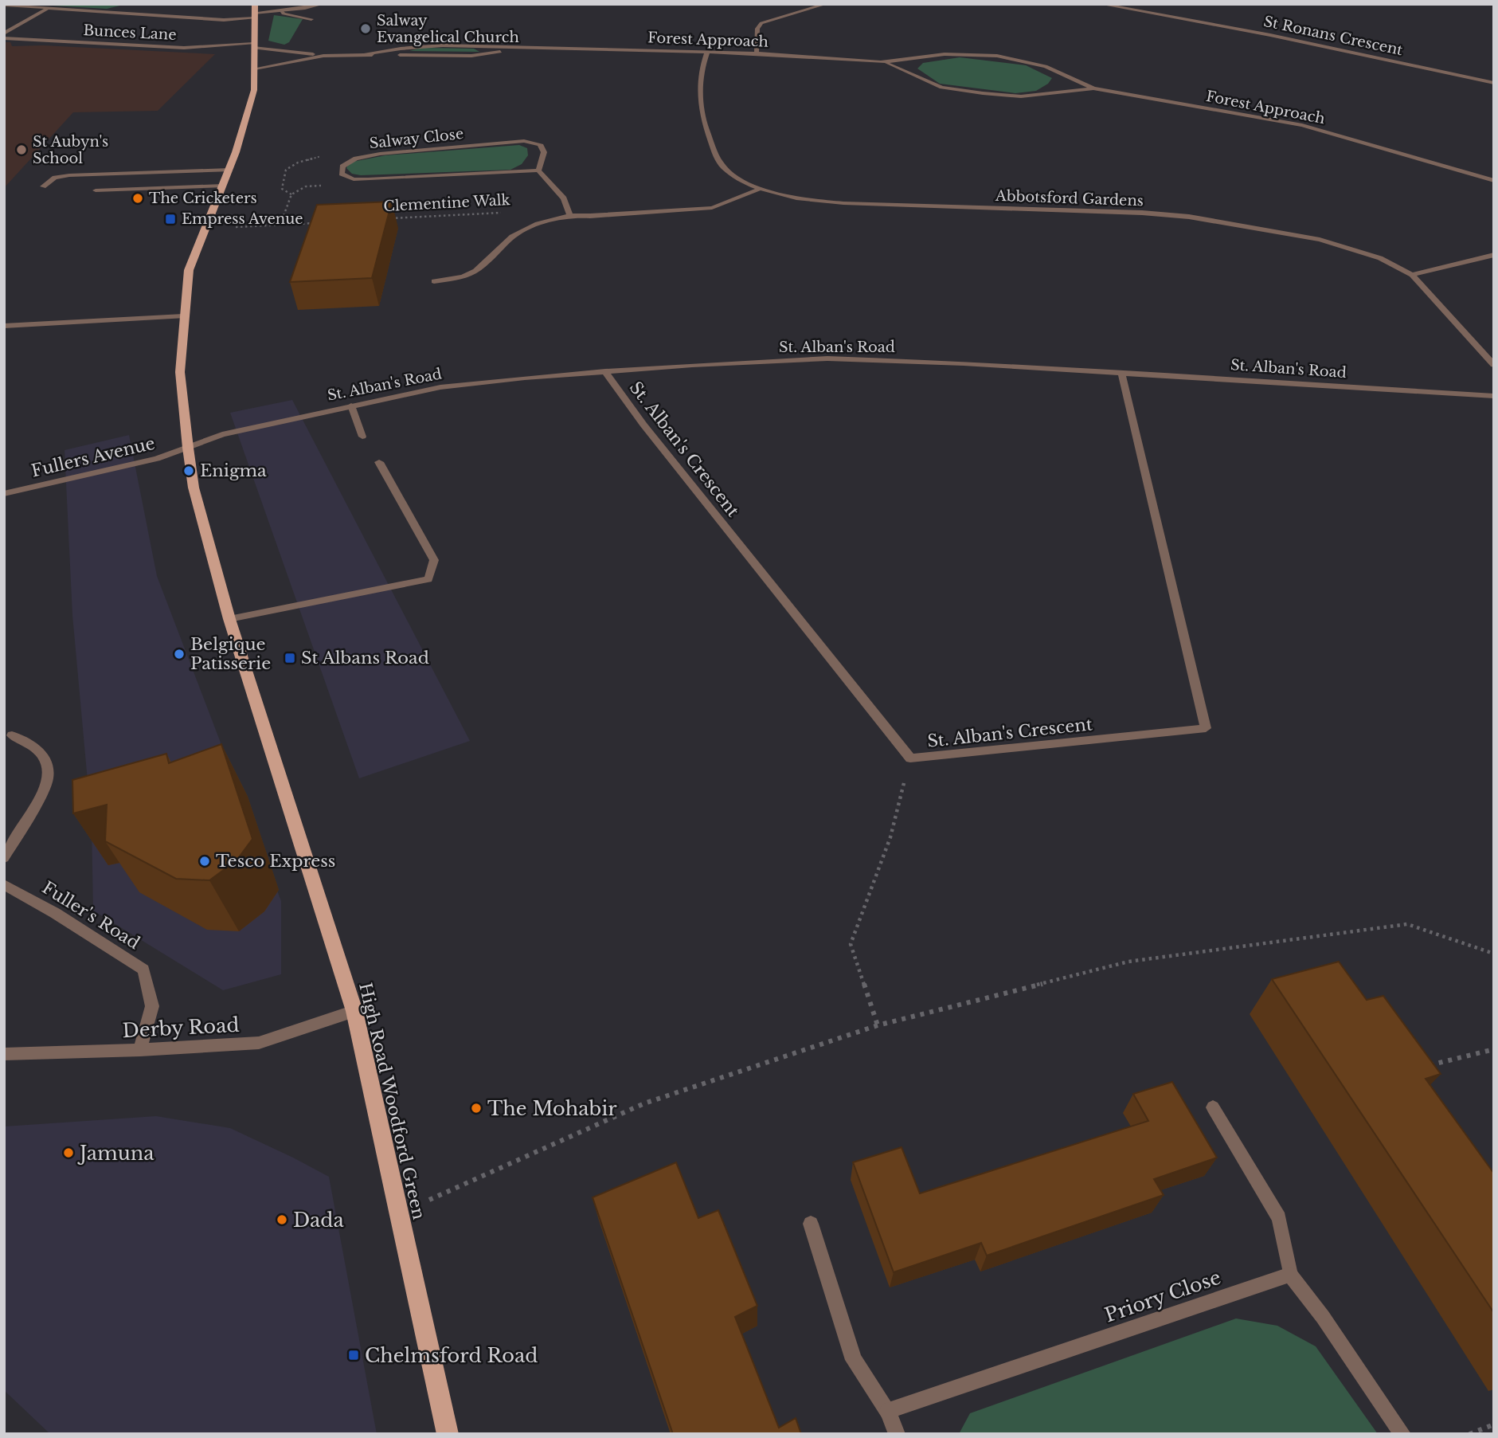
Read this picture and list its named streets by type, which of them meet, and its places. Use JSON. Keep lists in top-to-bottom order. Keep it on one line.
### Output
{"streets":{"main road":["High Road Woodford Green"],"street":["Bunces Lane","St Ronans Crescent","Forest Approach","Salway Close","Abbotsford Gardens","St. Alban's Road","St. Alban's Crescent","Fullers Avenue","Fuller's Road","Derby Road","Priory Close"],"path":["Clementine Walk"]},"crossings":[["Bunces Lane","Forest Approach"],["Bunces Lane","High Road Woodford Green"],["Forest Approach","Abbotsford Gardens"],["Forest Approach","High Road Woodford Green"],["St. Alban's Road","St. Alban's Crescent"],["St. Alban's Road","Fullers Avenue"],["St. Alban's Road","High Road Woodford Green"],["Fullers Avenue","High Road Woodford Green"],["Fuller's Road","Derby Road"],["Derby Road","High Road Woodford Green"]],"places":{"other":["Salway Evangelical Church","St Aubyn's School","The Cricketers","Enigma","Belgique Patisserie","Tesco Express","The Mohabir","Jamuna","Dada"],"transit":["Empress Avenue","St Albans Road","Chelmsford Road"]}}
